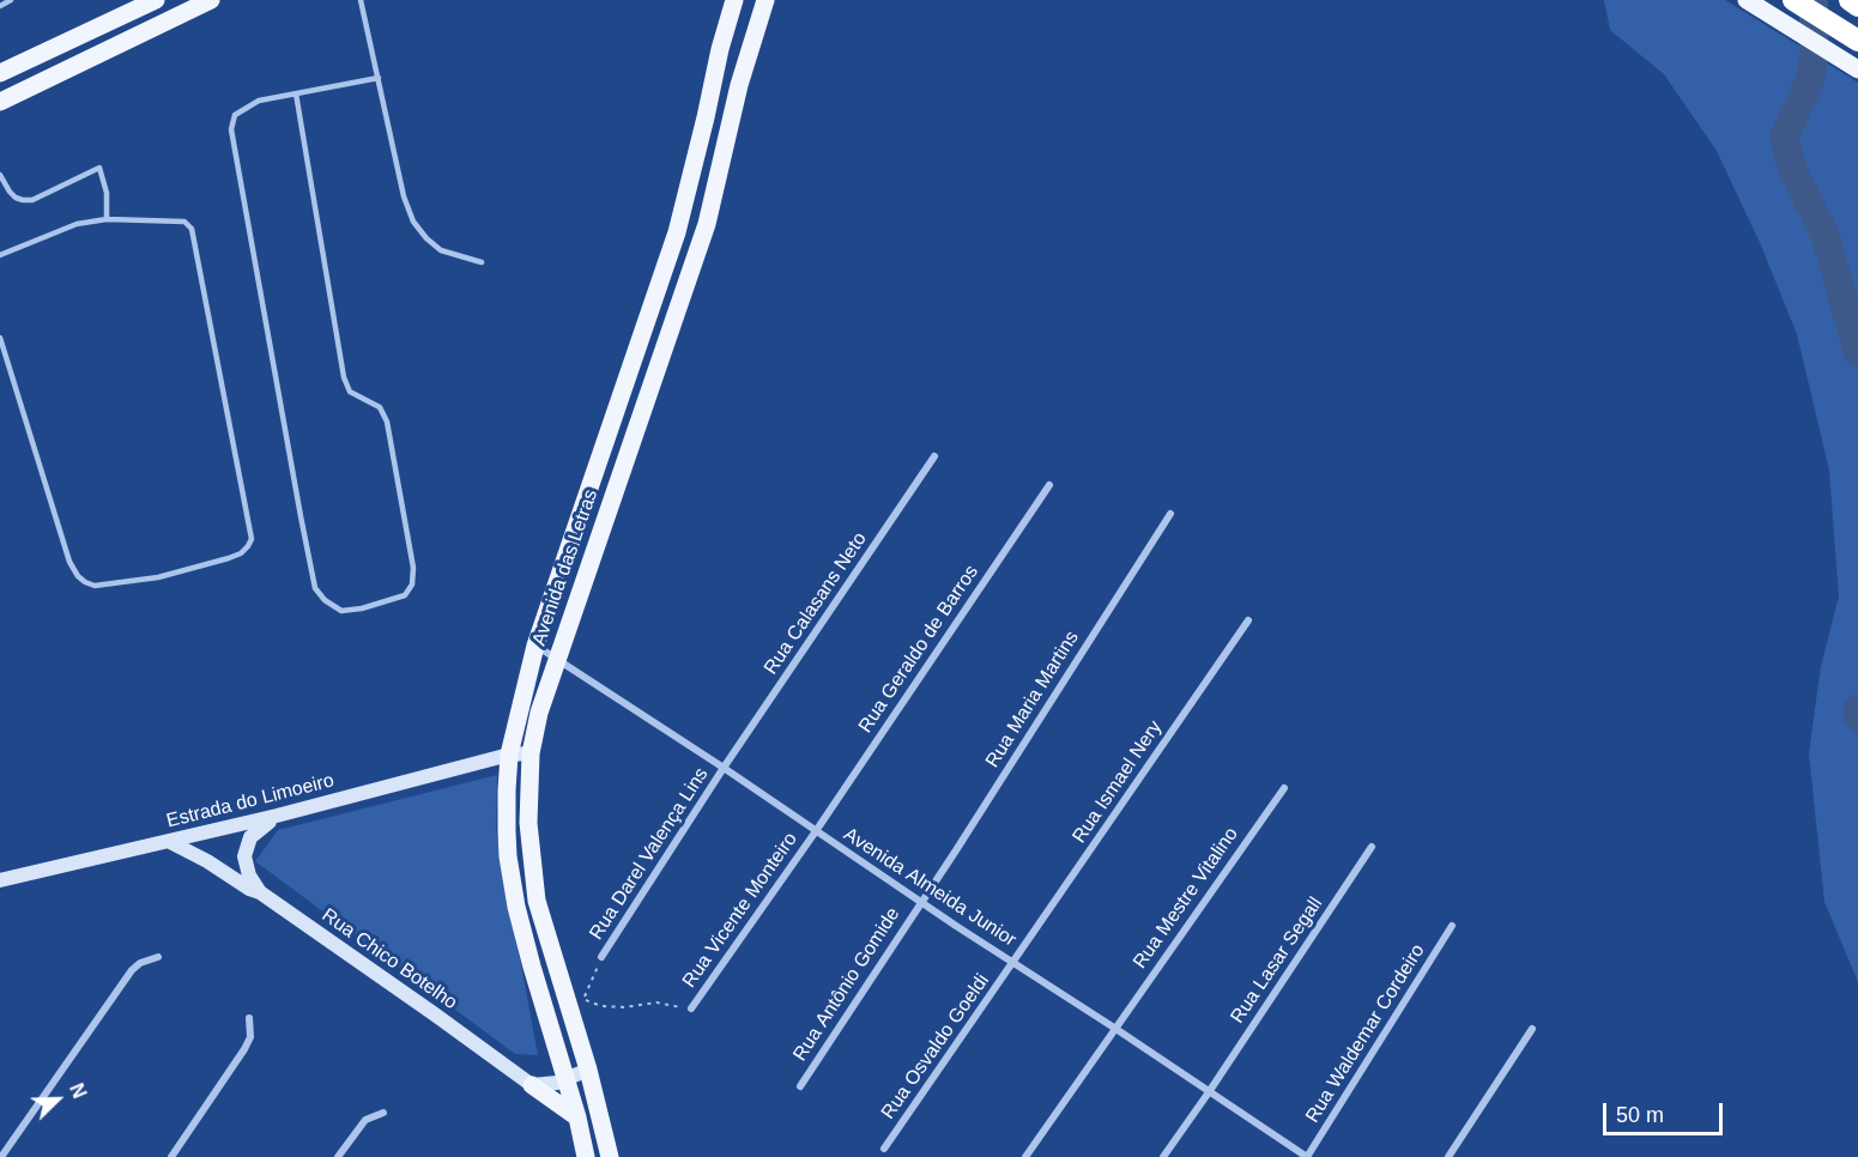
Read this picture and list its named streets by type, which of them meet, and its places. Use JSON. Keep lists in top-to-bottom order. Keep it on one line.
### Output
{"streets":{"main road":["Avenida das Letras","Estrada do Limoeiro","Rua Chico Botelho"],"street":["Rua Calasans Neto","Rua Geraldo de Barros","Rua Maria Martins","Rua Ismael Nery","Rua Darel Valença Lins","Avenida Almeida Junior","Rua Mestre Vitalino","Rua Vicente Monteiro","Rua Lasar Segall","Rua Antônio Gomide","Rua Waldemar Cordeiro","Rua Osvaldo Goeldi"]},"crossings":[["Avenida das Letras","Estrada do Limoeiro"],["Avenida das Letras","Avenida Almeida Junior"],["Rua Calasans Neto","Rua Darel Valença Lins"],["Rua Calasans Neto","Avenida Almeida Junior"],["Rua Geraldo de Barros","Avenida Almeida Junior"],["Rua Geraldo de Barros","Rua Vicente Monteiro"],["Rua Maria Martins","Avenida Almeida Junior"],["Rua Maria Martins","Rua Antônio Gomide"],["Rua Ismael Nery","Avenida Almeida Junior"],["Rua Ismael Nery","Rua Osvaldo Goeldi"],["Estrada do Limoeiro","Rua Chico Botelho"],["Rua Darel Valença Lins","Avenida Almeida Junior"],["Avenida Almeida Junior","Rua Mestre Vitalino"],["Avenida Almeida Junior","Rua Vicente Monteiro"],["Avenida Almeida Junior","Rua Lasar Segall"],["Avenida Almeida Junior","Rua Antônio Gomide"],["Avenida Almeida Junior","Rua Waldemar Cordeiro"],["Avenida Almeida Junior","Rua Osvaldo Goeldi"]],"scale_bar":"50 m","north":"top right"}
